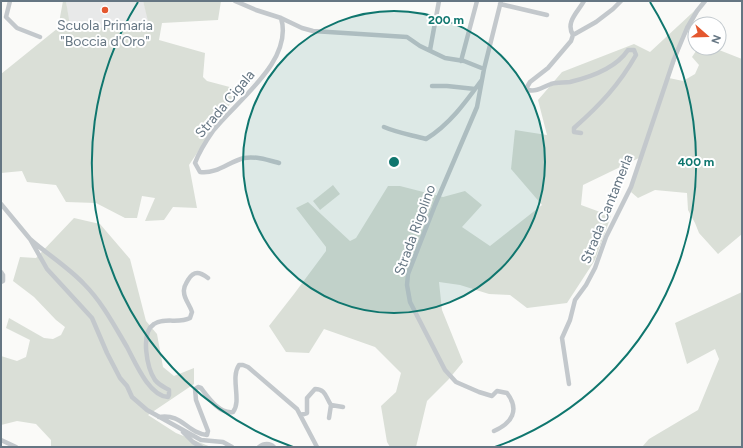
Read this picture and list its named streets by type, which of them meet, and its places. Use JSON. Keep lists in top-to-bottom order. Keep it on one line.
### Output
{"streets":{"street":["Strada Cigala","Strada Cantamerla","Strada Rigolino"]},"places":["Scuola Primaria \"Boccia d'Oro\""],"north":"right","rings":["200 m","400 m"]}
